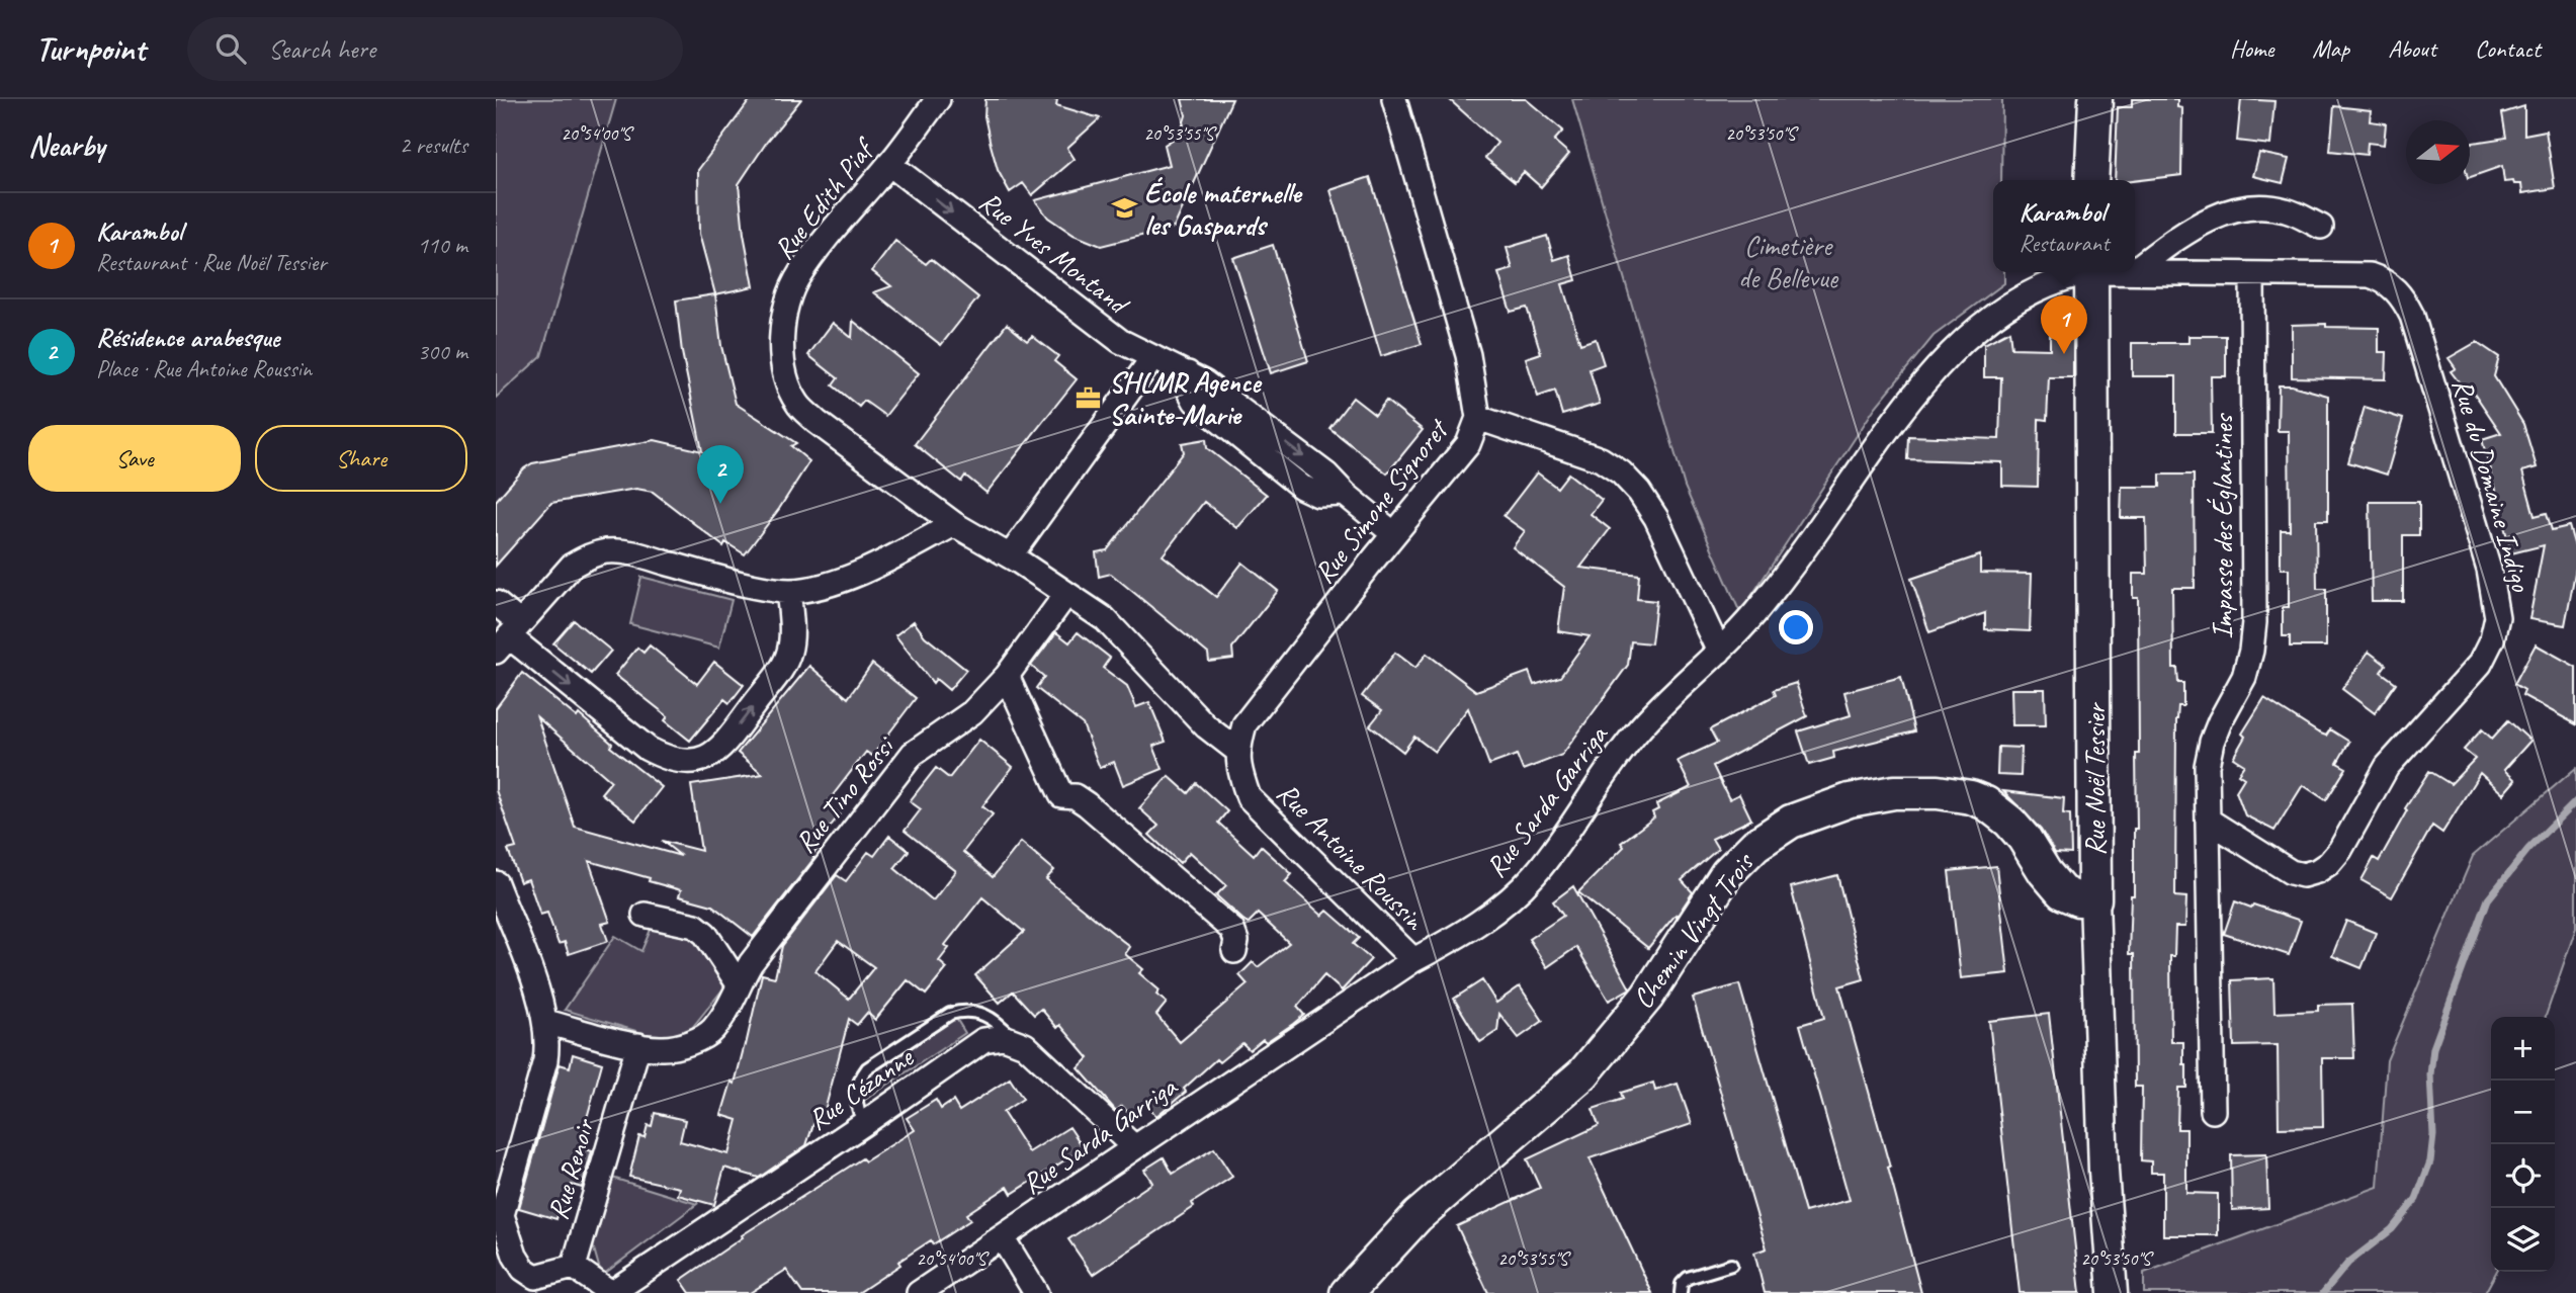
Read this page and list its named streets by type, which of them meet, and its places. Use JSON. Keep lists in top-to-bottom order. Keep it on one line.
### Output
{"streets":{"main road":["Rue Noël Tessier","Chemin Vingt Trois"],"street":["Rue Edith Piaf","Rue Yves Montand","Rue du Domaine Indigo","Rue Simone Signoret","Impasse des Églantines","Rue Tino Rossi","Rue Sarda Garriga","Rue Antoine Roussin","Rue Cézanne","Rue Renoir"]},"crossings":[["Rue Edith Piaf","Rue Yves Montand"],["Rue Yves Montand","Rue Simone Signoret"],["Rue du Domaine Indigo","Impasse des Églantines"],["Rue Simone Signoret","Rue Antoine Roussin"],["Rue Noël Tessier","Chemin Vingt Trois"],["Rue Tino Rossi","Rue Renoir"],["Rue Sarda Garriga","Rue Antoine Roussin"],["Rue Cézanne","Rue Renoir"]],"one_way":["Rue Yves Montand"],"parks":["Cimetière de Bellevue"],"places":{"school or university":["École maternelle les Gaspards"],"office":["SHLMR Agence Sainte-Marie"]},"north":"right","page":{"header":"Turnpoint","search":"Search here","nav":["Home","Map","About","Contact"],"heading":["Nearby","2 results"],"popup":["Karambol","Restaurant"],"list":[{"mark":"1","name":"Karambol","note":"Restaurant · Rue Noël Tessier","value":"110 m"},{"mark":"2","name":"Résidence arabesque","note":"Place · Rue Antoine Roussin","value":"300 m"}],"pins":["1","2"],"buttons":["Save","Share"],"map_buttons":["+","−"]},"coordinates":["20°54'00\"S","20°53'55\"S","20°53'50\"S"]}
